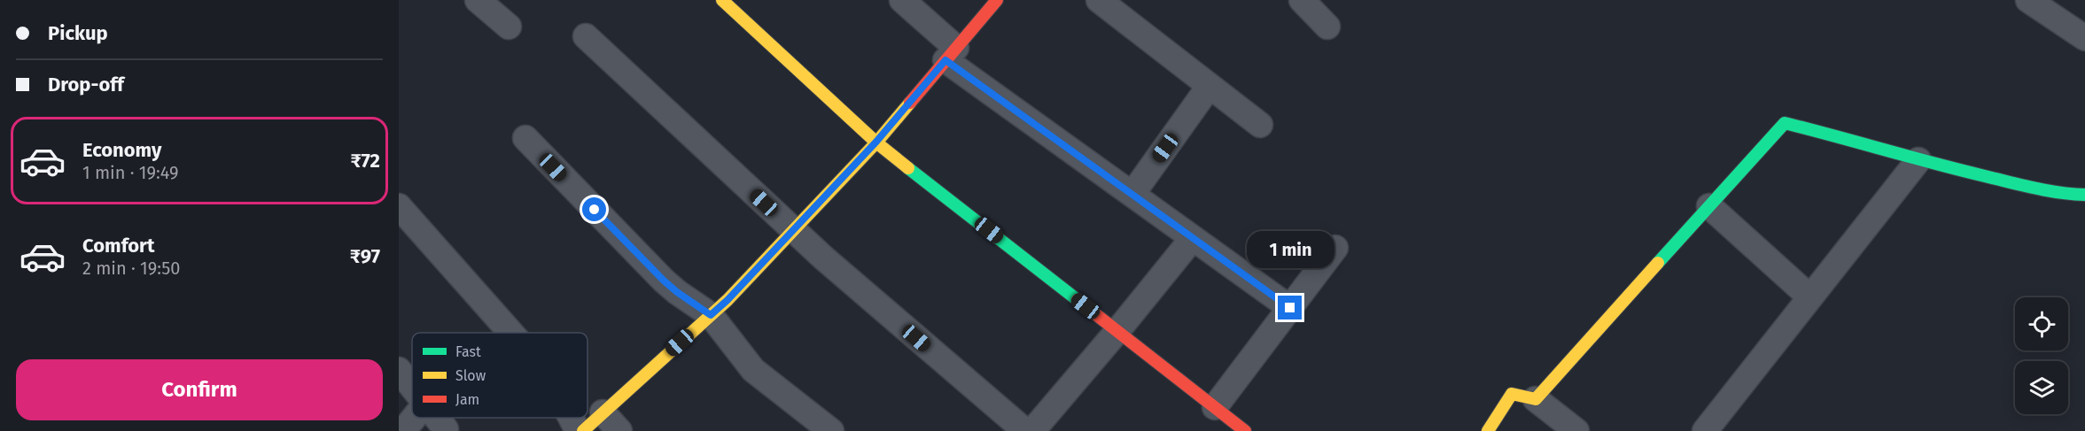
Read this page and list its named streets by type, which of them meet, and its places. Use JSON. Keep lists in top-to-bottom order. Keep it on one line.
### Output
{"legend":["Fast","Slow","Jam"],"page":{"banner":["Pickup","Drop-off"],"list":[{"name":"Economy","note":"1 min · 19:49","value":"₹72"},{"name":"Comfort","note":"2 min · 19:50","value":"₹97"}],"bubble":"1 min","buttons":"Confirm"}}
